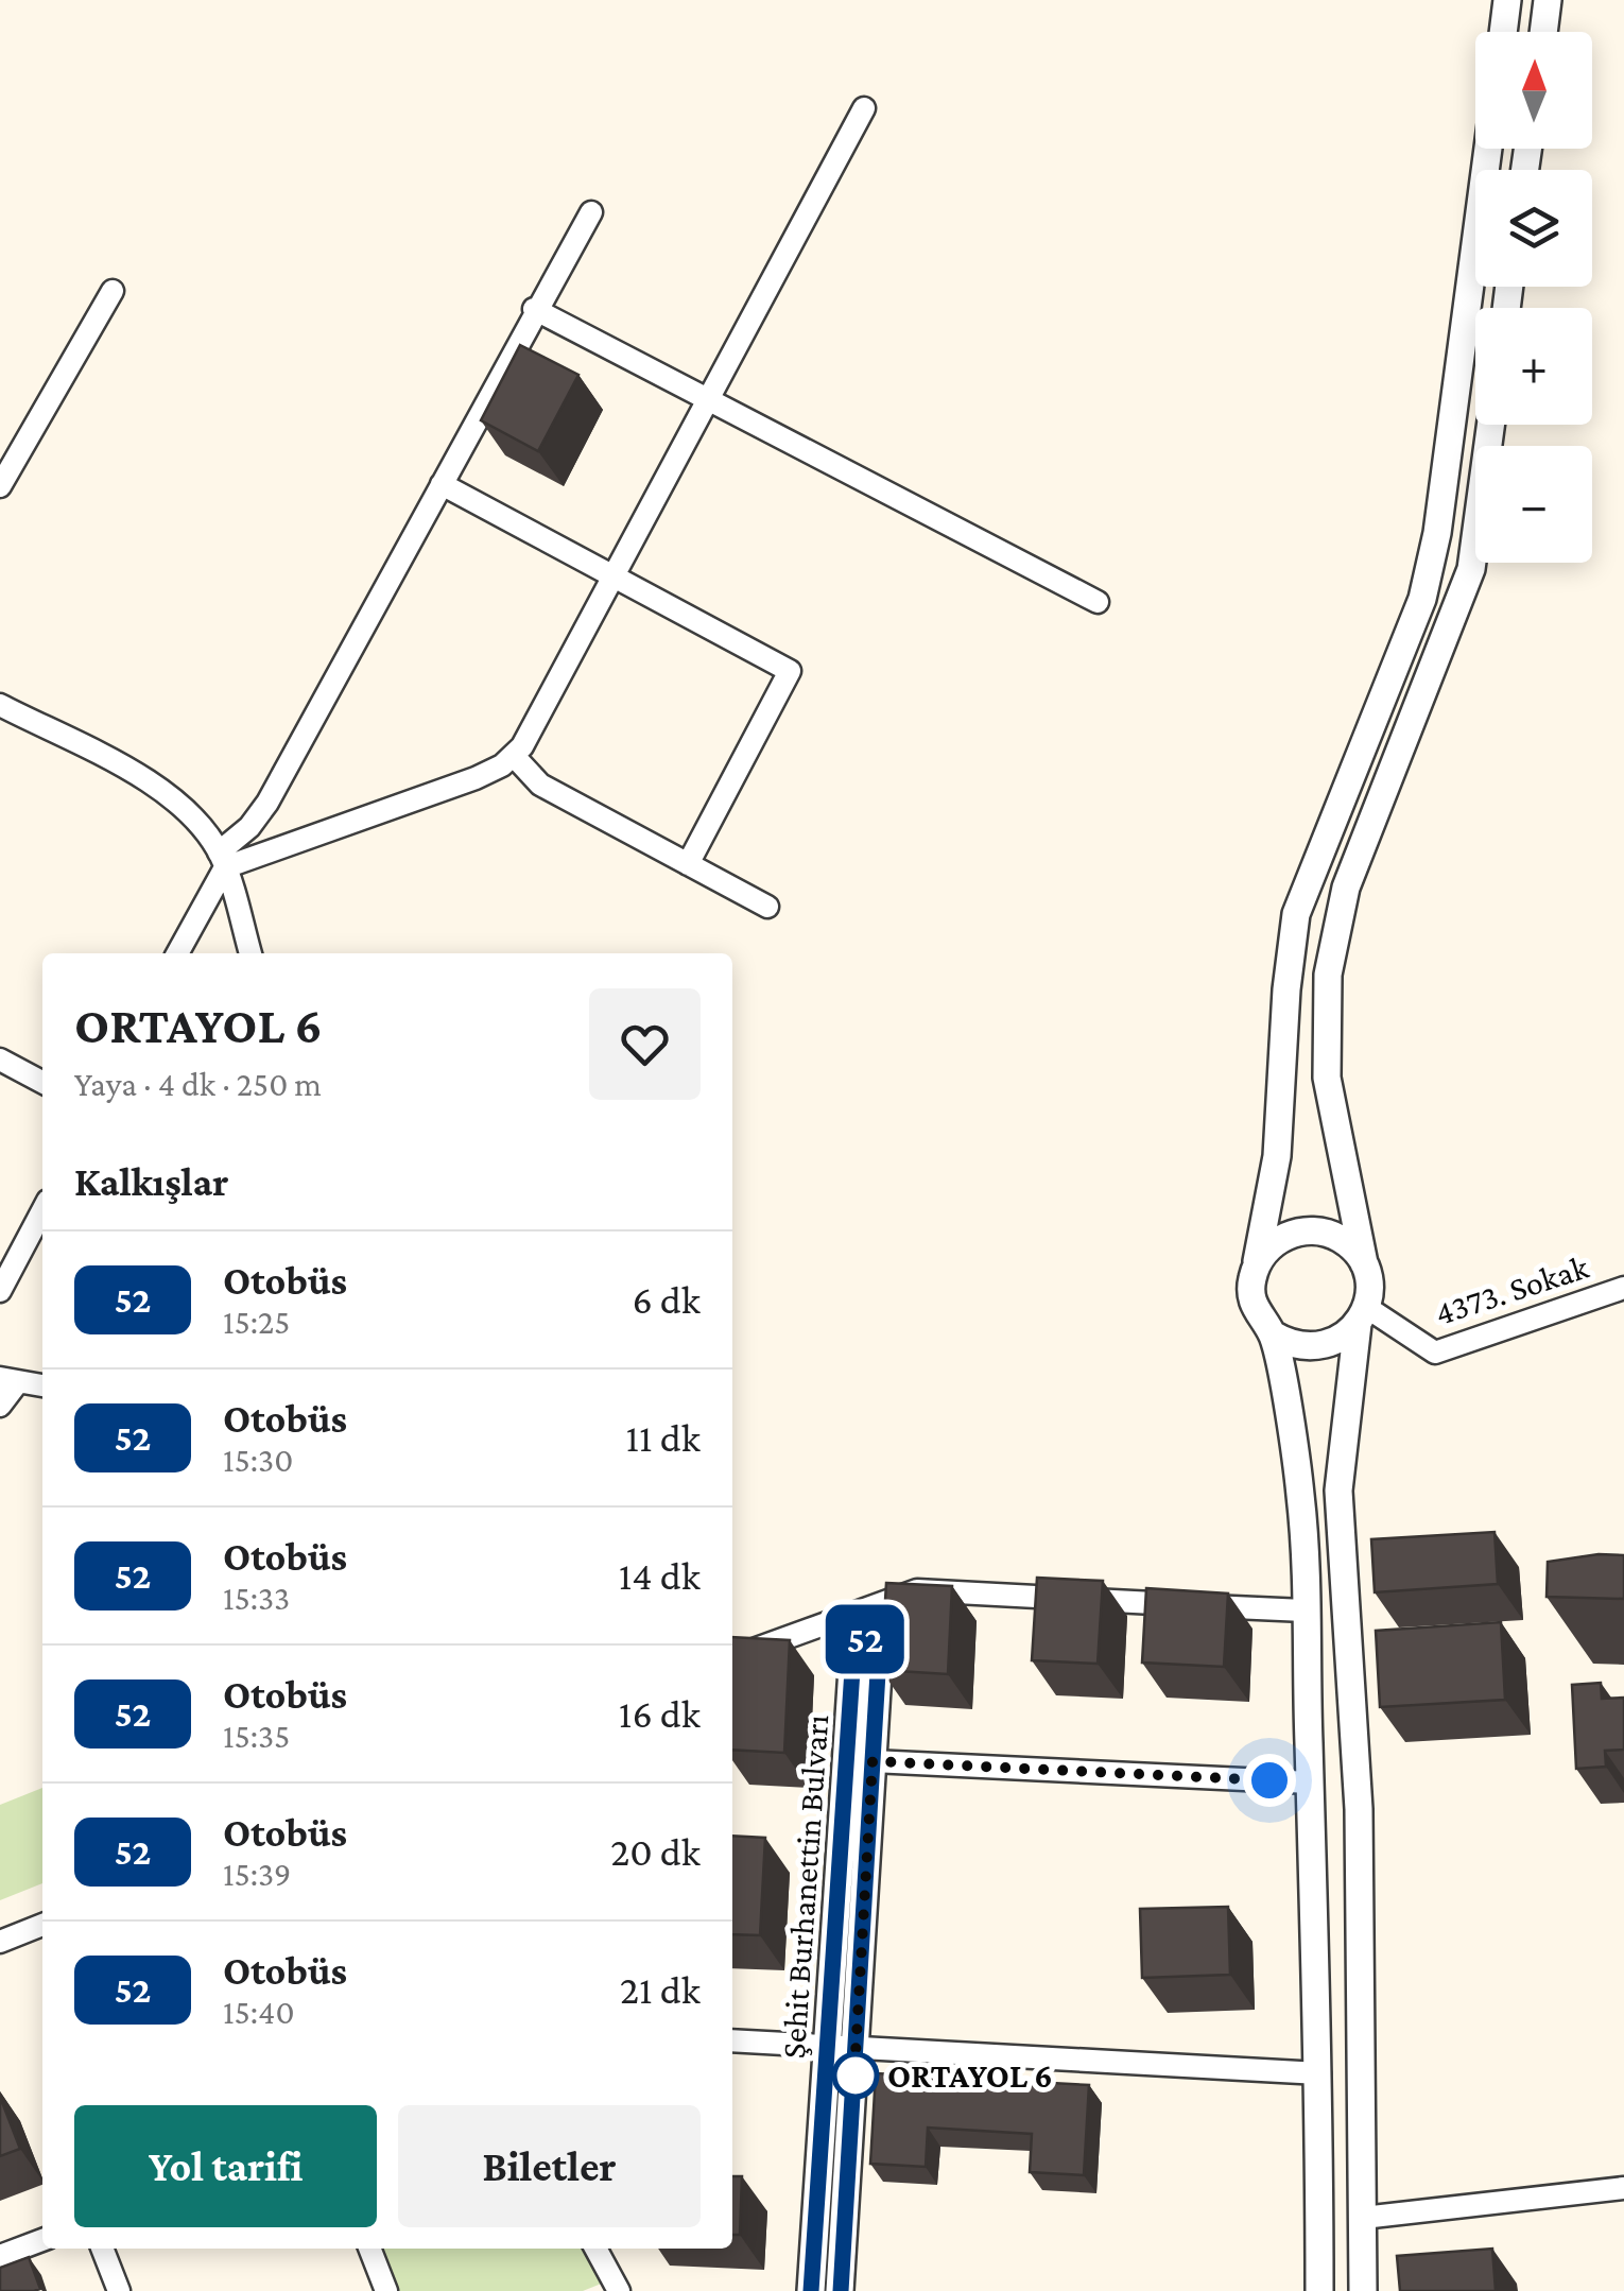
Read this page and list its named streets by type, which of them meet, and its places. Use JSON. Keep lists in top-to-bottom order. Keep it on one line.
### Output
{"streets":{"street":["4373. Sokak","Şehit Burhanettin Bulvarı"]},"places":["ORTAYOL 6"],"lines":["bus line 52"],"north":"top","page":{"on_map":"52","map_buttons":["+","−"],"heading":[["ORTAYOL 6","Yaya · 4 dk · 250 m"],"Kalkışlar"],"list":[{"mark":"52","name":"Otobüs","note":"15:25","value":"6 dk"},{"mark":"52","name":"Otobüs","note":"15:30","value":"11 dk"},{"mark":"52","name":"Otobüs","note":"15:33","value":"14 dk"},{"mark":"52","name":"Otobüs","note":"15:35","value":"16 dk"},{"mark":"52","name":"Otobüs","note":"15:39","value":"20 dk"},{"mark":"52","name":"Otobüs","note":"15:40","value":"21 dk"}],"buttons":["Yol tarifi","Biletler"]}}
